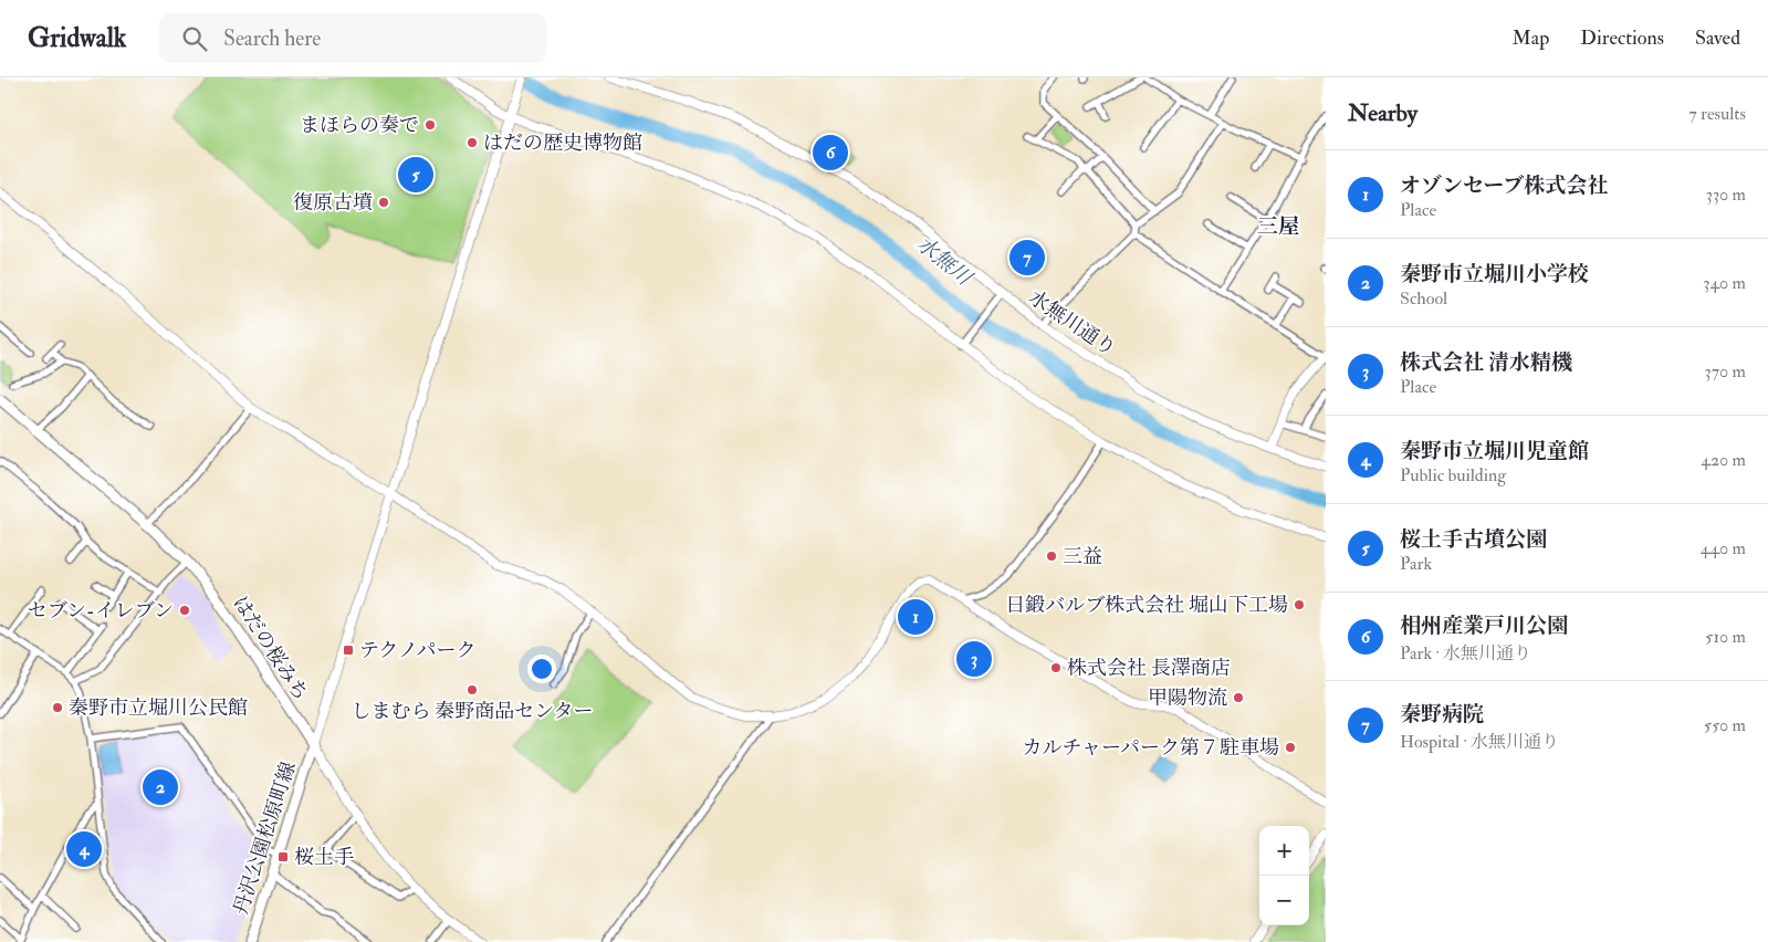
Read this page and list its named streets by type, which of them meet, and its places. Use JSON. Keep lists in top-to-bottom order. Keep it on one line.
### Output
{"streets":{"main road":["はだの桜みち","丹沢公園松原町線"],"street":["水無川通り"]},"crossings":[["はだの桜みち","丹沢公園松原町線"]],"districts":["三屋"],"water":["水無川"],"places":{"other":["まほらの奏で","はだの歴史博物館","復原古墳","三益","日鍛バルブ株式会社 堀山下工場","セブン-イレブン","株式会社 長澤商店","しまむら 秦野商品センター","甲陽物流","秦野市立堀川公民館","カルチャーパーク第７駐車場"],"transit":["テクノパーク","桜土手"]},"page":{"header":"Gridwalk","search":"Search here","nav":["Map","Directions","Saved"],"heading":["Nearby","7 results"],"pins":["6","5","7","1","3","2","4"],"list":[{"mark":"1","name":"オゾンセーブ株式会社","note":"Place","value":"330 m"},{"mark":"2","name":"秦野市立堀川小学校","note":"School","value":"340 m"},{"mark":"3","name":"株式会社 清水精機","note":"Place","value":"370 m"},{"mark":"4","name":"秦野市立堀川児童館","note":"Public building","value":"420 m"},{"mark":"5","name":"桜土手古墳公園","note":"Park","value":"440 m"},{"mark":"6","name":"相州産業戸川公園","note":"Park · 水無川通り","value":"510 m"},{"mark":"7","name":"秦野病院","note":"Hospital · 水無川通り","value":"550 m"}],"map_buttons":["+","−"]}}
